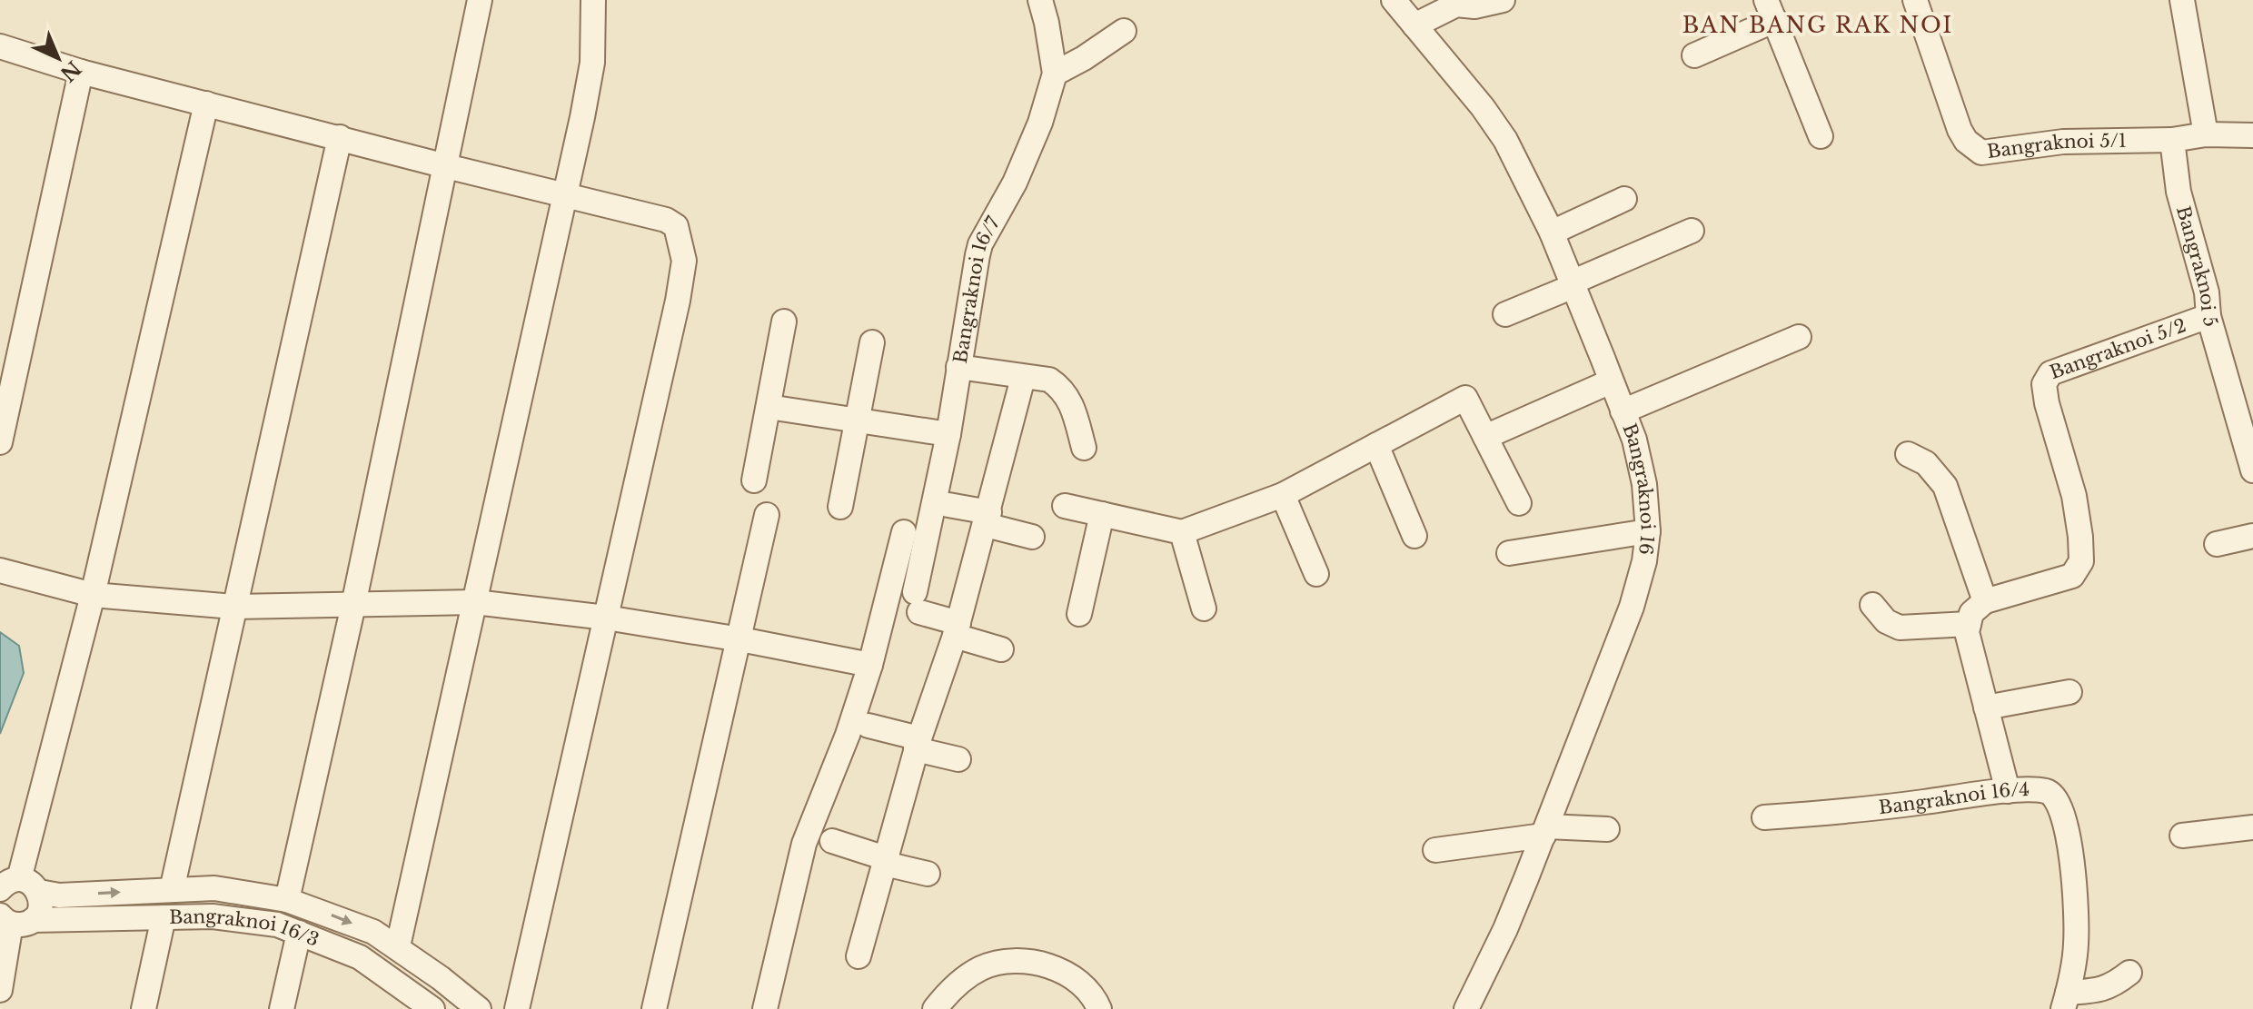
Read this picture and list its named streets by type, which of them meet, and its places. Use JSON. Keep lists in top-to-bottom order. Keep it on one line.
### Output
{"streets":{"street":["Bangraknoi 5/1","Bangraknoi 5","Bangraknoi 16/7","Bangraknoi 5/2","Bangraknoi 16","Bangraknoi 16/4","Bangraknoi 16/3"]},"crossings":[["Bangraknoi 5/1","Bangraknoi 5"],["Bangraknoi 5","Bangraknoi 5/2"]],"districts":["BAN BANG RAK NOI"],"north":"bottom right"}
